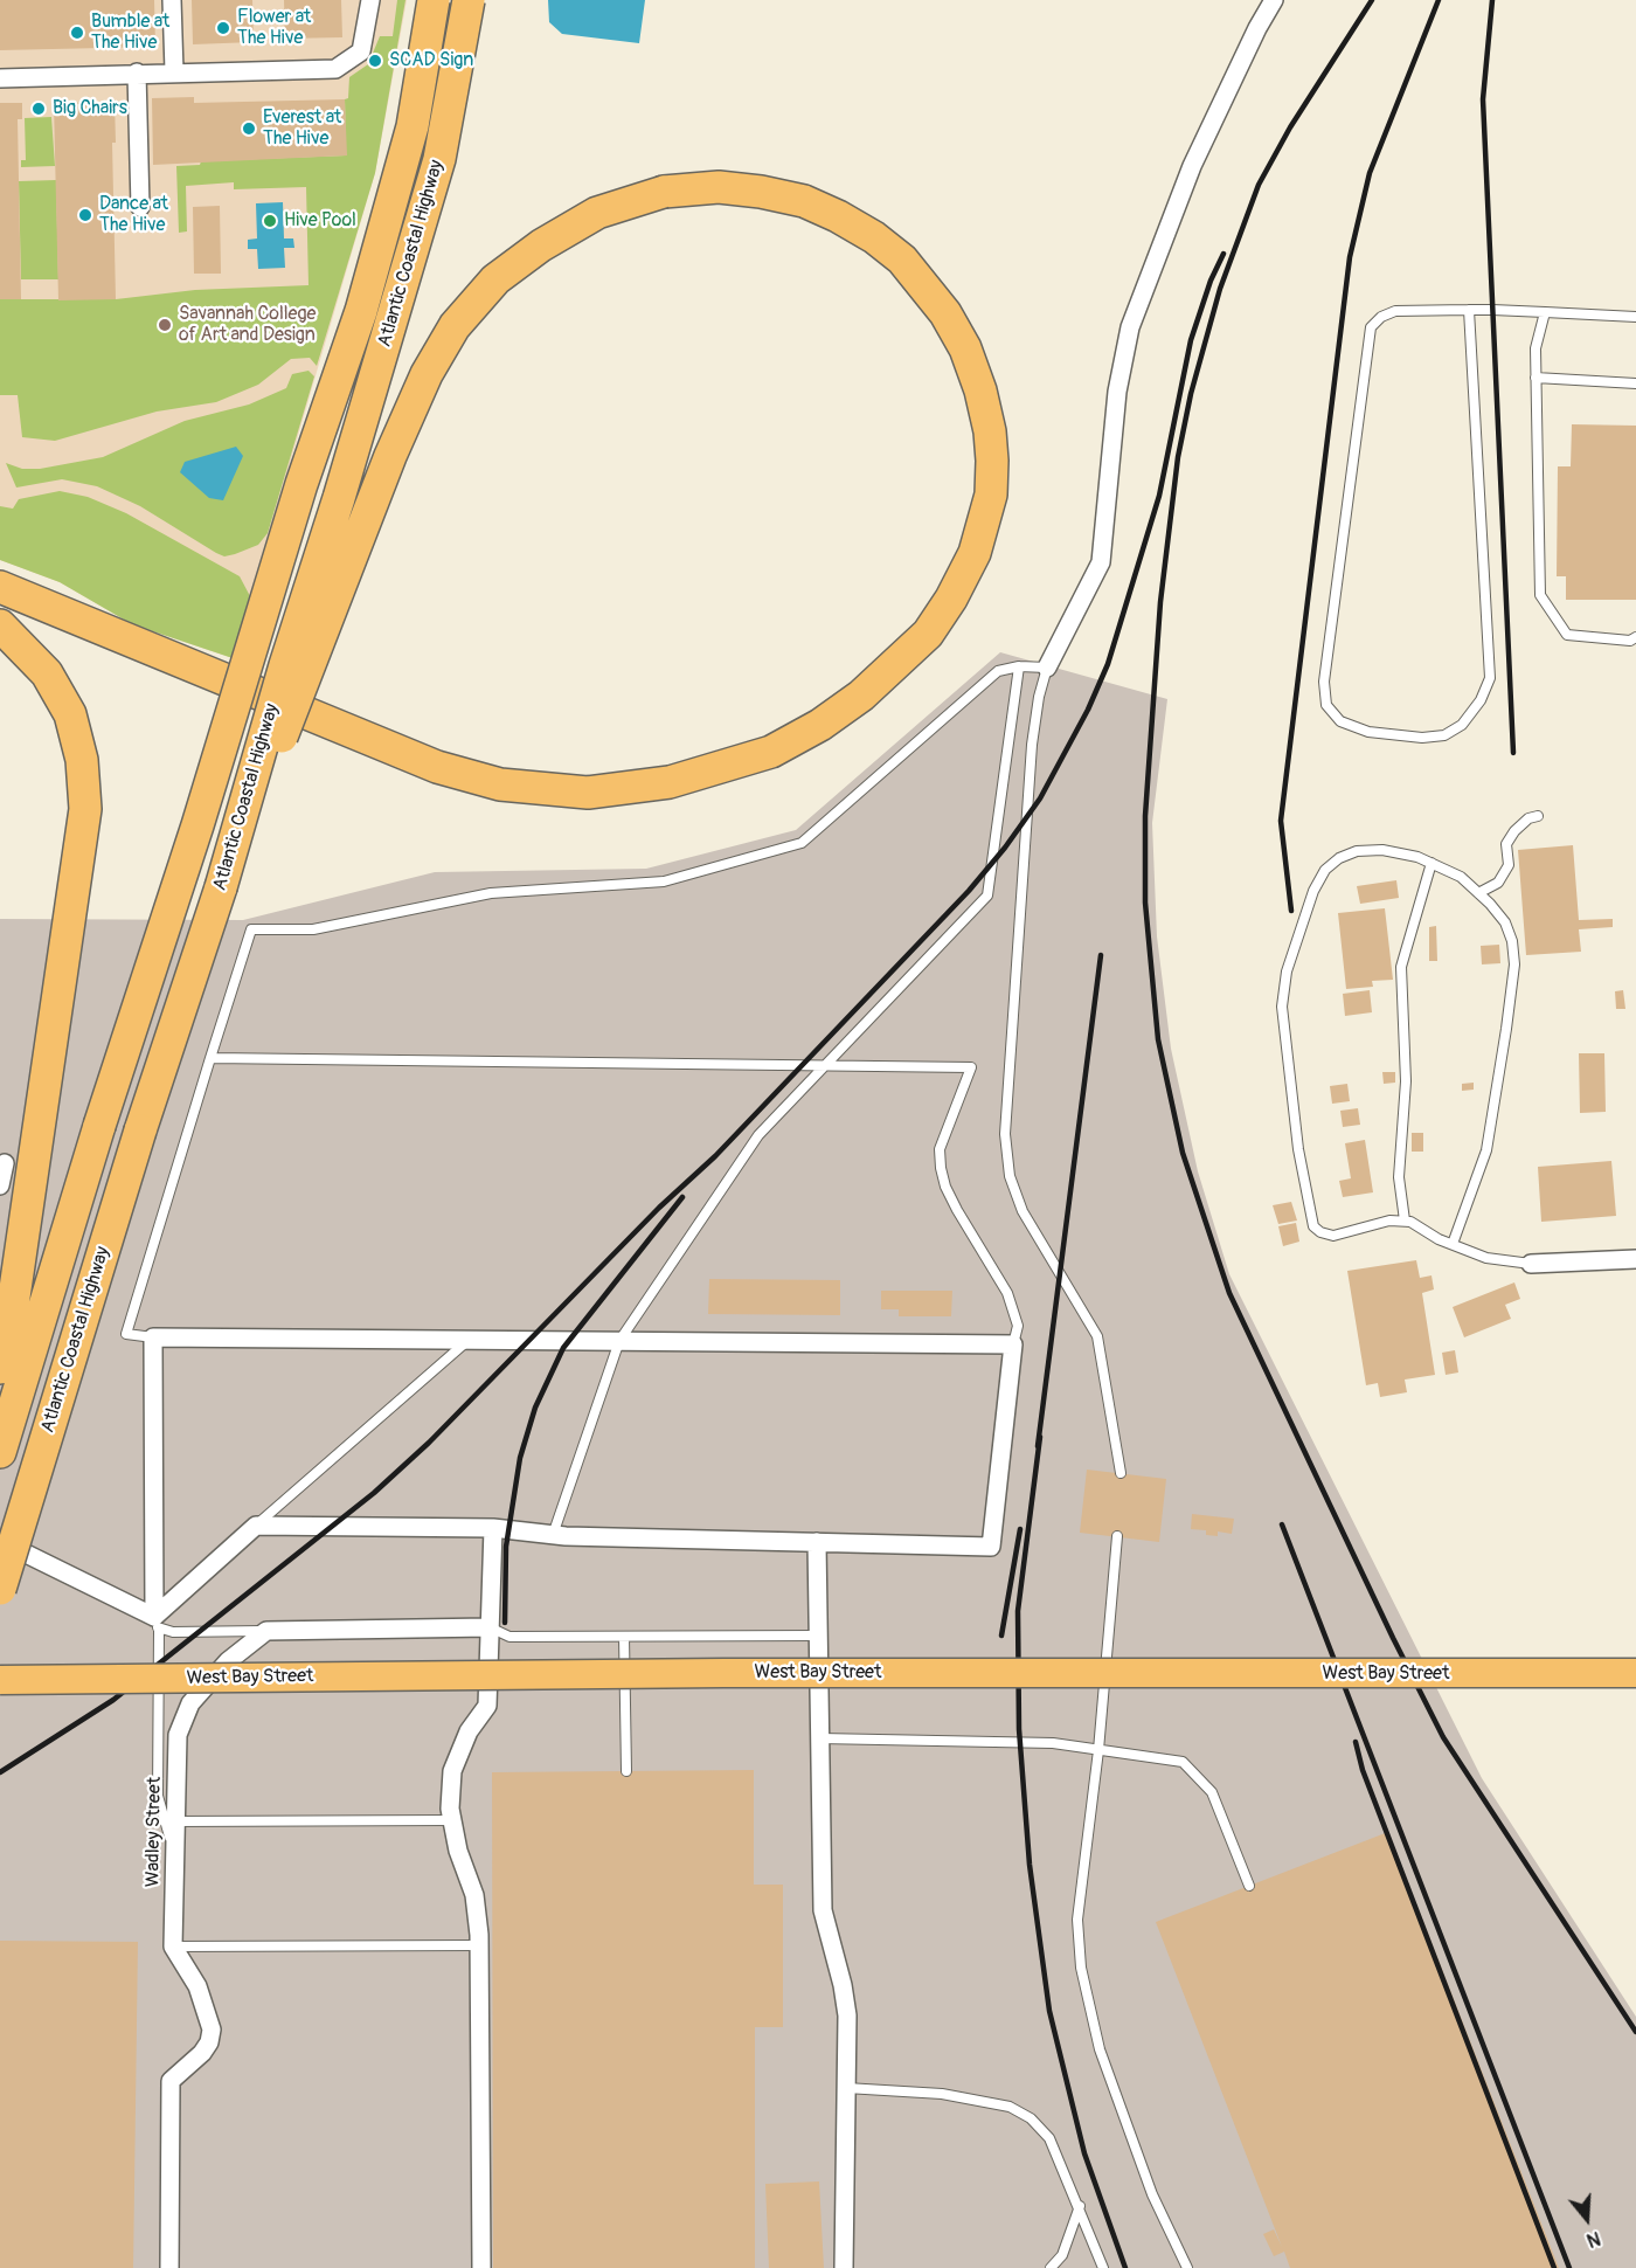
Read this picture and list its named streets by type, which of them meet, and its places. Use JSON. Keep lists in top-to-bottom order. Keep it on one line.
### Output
{"streets":{"highway":["Atlantic Coastal Highway"],"main road":["West Bay Street"],"street":["Wadley Street"]},"places":["Flower at The Hive","Bumble at The Hive","SCAD Sign","Big Chairs","Everest at The Hive","Dance at The Hive","Hive Pool","Savannah College of Art and Design"],"north":"bottom"}
